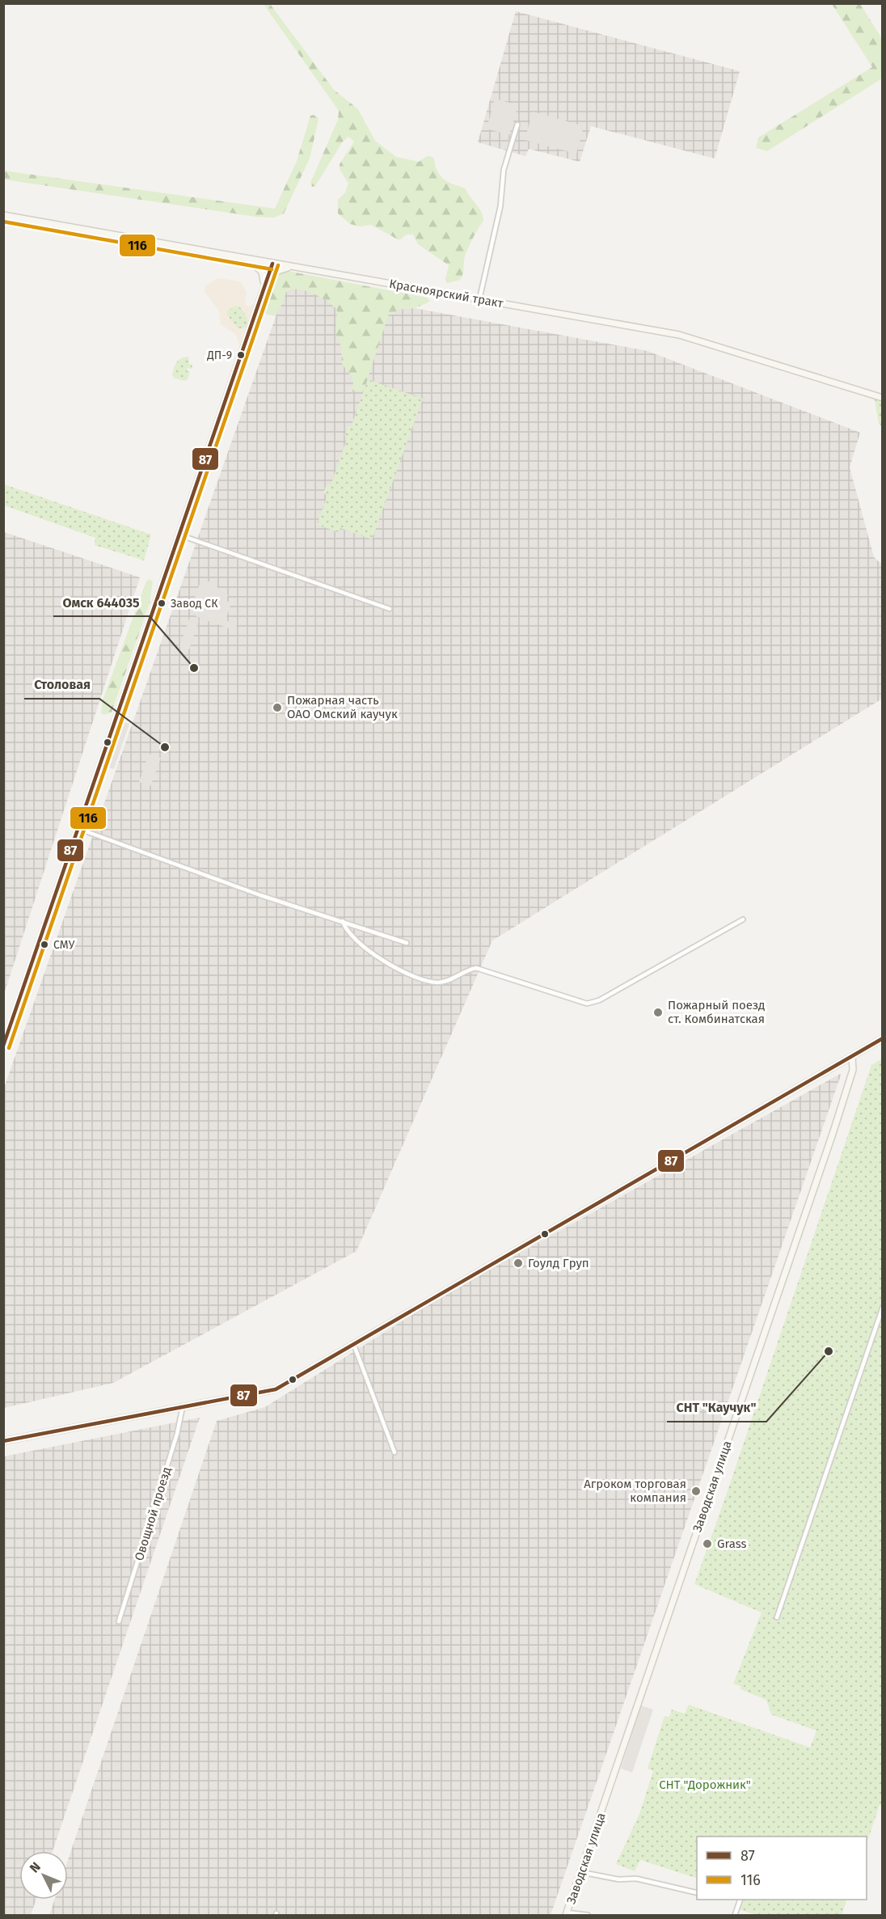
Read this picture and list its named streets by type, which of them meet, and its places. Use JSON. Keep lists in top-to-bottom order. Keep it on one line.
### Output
{"streets":{"main road":["Красноярский тракт","Заводская улица"],"street":["Овощной проезд"]},"parks":["СНТ \"Дорожник\""],"places":["ДП-9","Завод СК","Омск 644035","Пожарная часть ОАО Омский каучук","Столовая","СМУ","Пожарный поезд ст. Комбинатская","Гоулд Груп","СНТ \"Каучук\"","Агроком торговая компания","Grass"],"lines":["transit line 116","transit line 87"],"legend":["87","116"],"north":"top left"}
